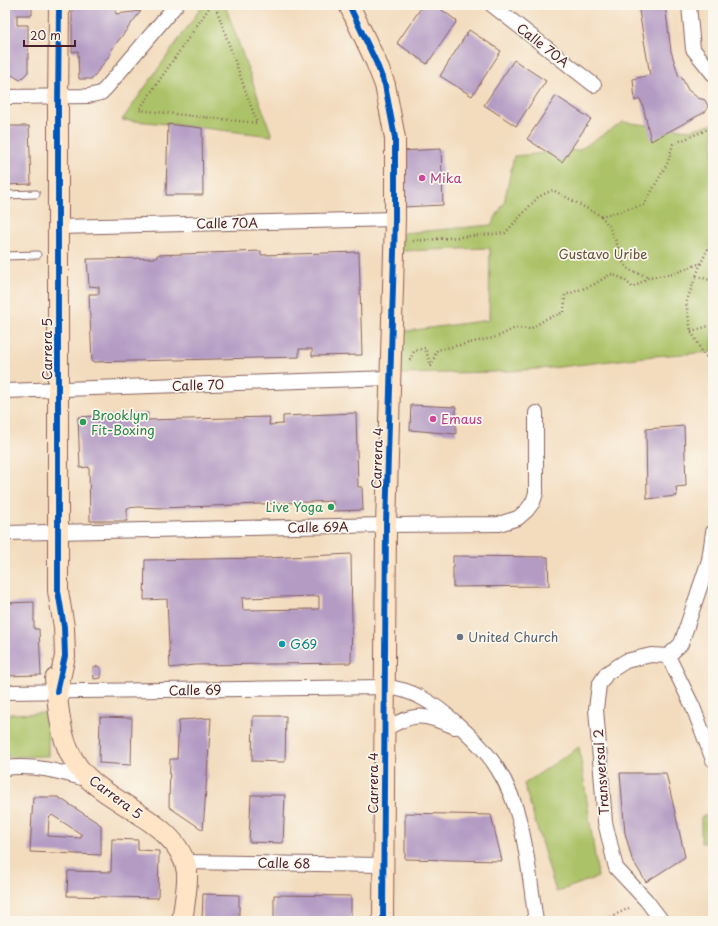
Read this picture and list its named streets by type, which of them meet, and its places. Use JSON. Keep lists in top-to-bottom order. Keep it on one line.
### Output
{"streets":{"street":["Calle 70A","Carrera 5","Calle 70","Carrera 4","Calle 69A","Calle 69","Transversal 2","Calle 68"]},"crossings":[["Calle 70A","Carrera 5"],["Calle 70A","Carrera 4"],["Carrera 5","Calle 70"],["Carrera 5","Calle 69A"],["Carrera 5","Calle 69"],["Carrera 5","Calle 68"],["Calle 70","Carrera 4"],["Carrera 4","Calle 69A"],["Carrera 4","Calle 69"],["Carrera 4","Calle 68"]],"parks":["Gustavo Uribe"],"places":["Mika","Emaus","Brooklyn Fit-Boxing","Live Yoga","United Church","G69"],"scale_bar":"20 m"}
